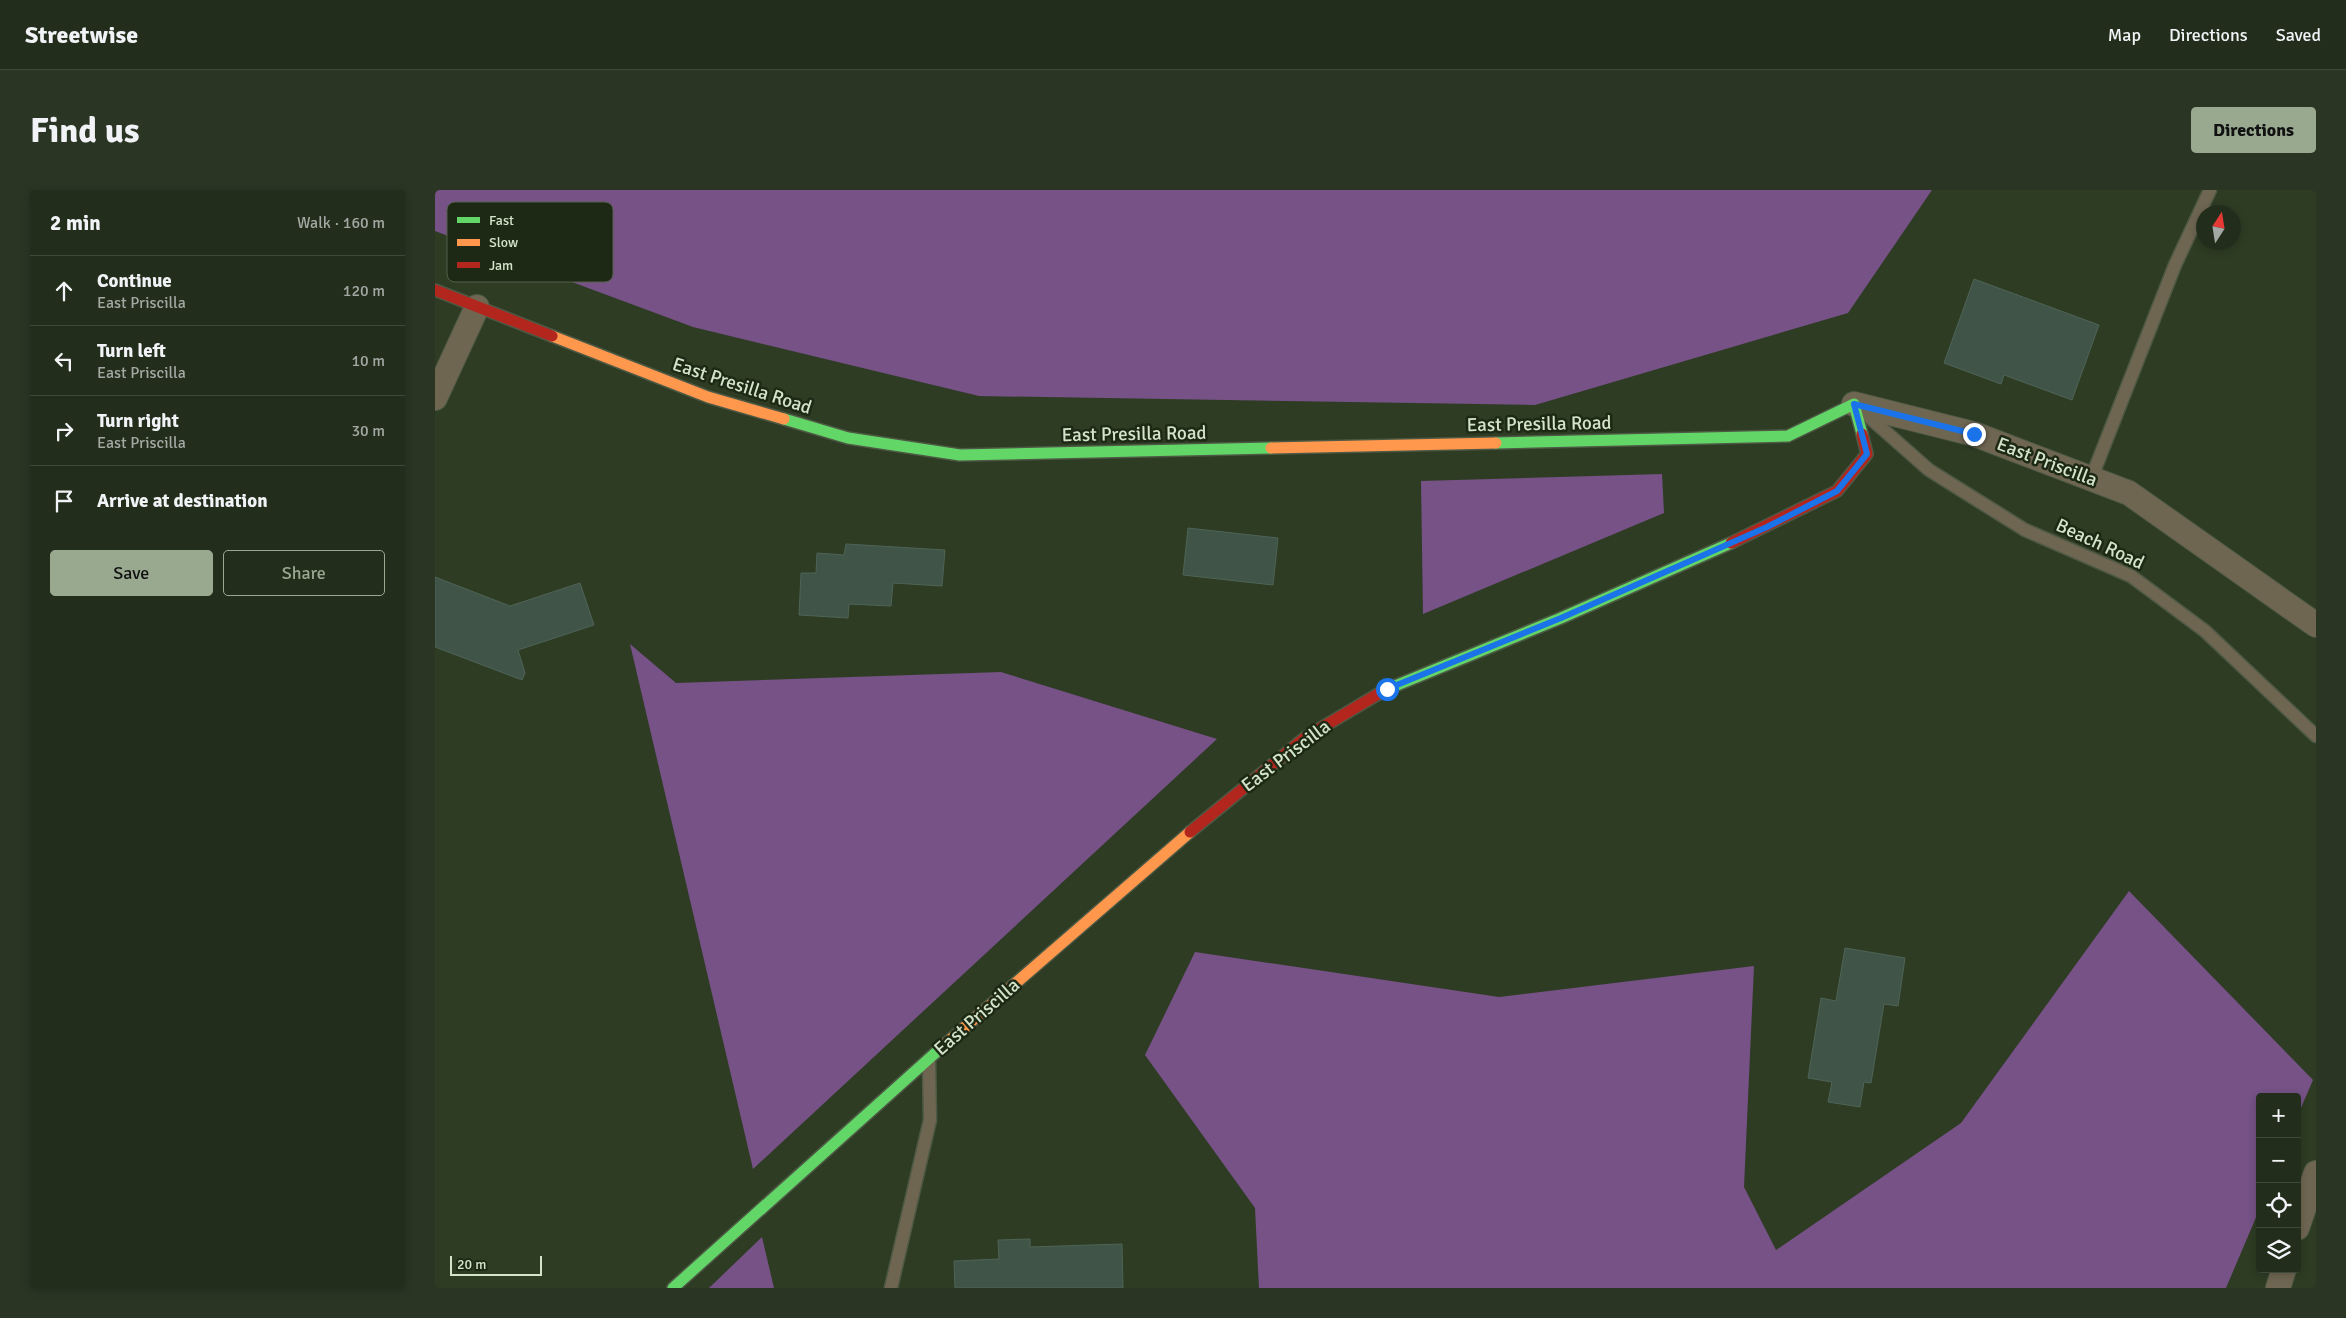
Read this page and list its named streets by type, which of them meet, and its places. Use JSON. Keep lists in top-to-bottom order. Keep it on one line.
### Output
{"streets":{"street":["East Presilla Road","East Priscilla"],"lane":["Beach Road"]},"crossings":[["East Presilla Road","East Priscilla"],["East Presilla Road","Beach Road"],["East Priscilla","Beach Road"]],"legend":["Fast","Slow","Jam"],"scale_bar":"20 m","north":"top","page":{"header":"Streetwise","nav":["Map","Directions","Saved"],"buttons":["Directions",["Save","Share"]],"title":"Find us","heading":["2 min","Walk · 160 m"],"list":[["Continue","East Priscilla","120 m"],["Turn left","East Priscilla","10 m"],["Turn right","East Priscilla","30 m"],"Arrive at destination"],"map_buttons":["+","−"],"scale":"20 m"}}
